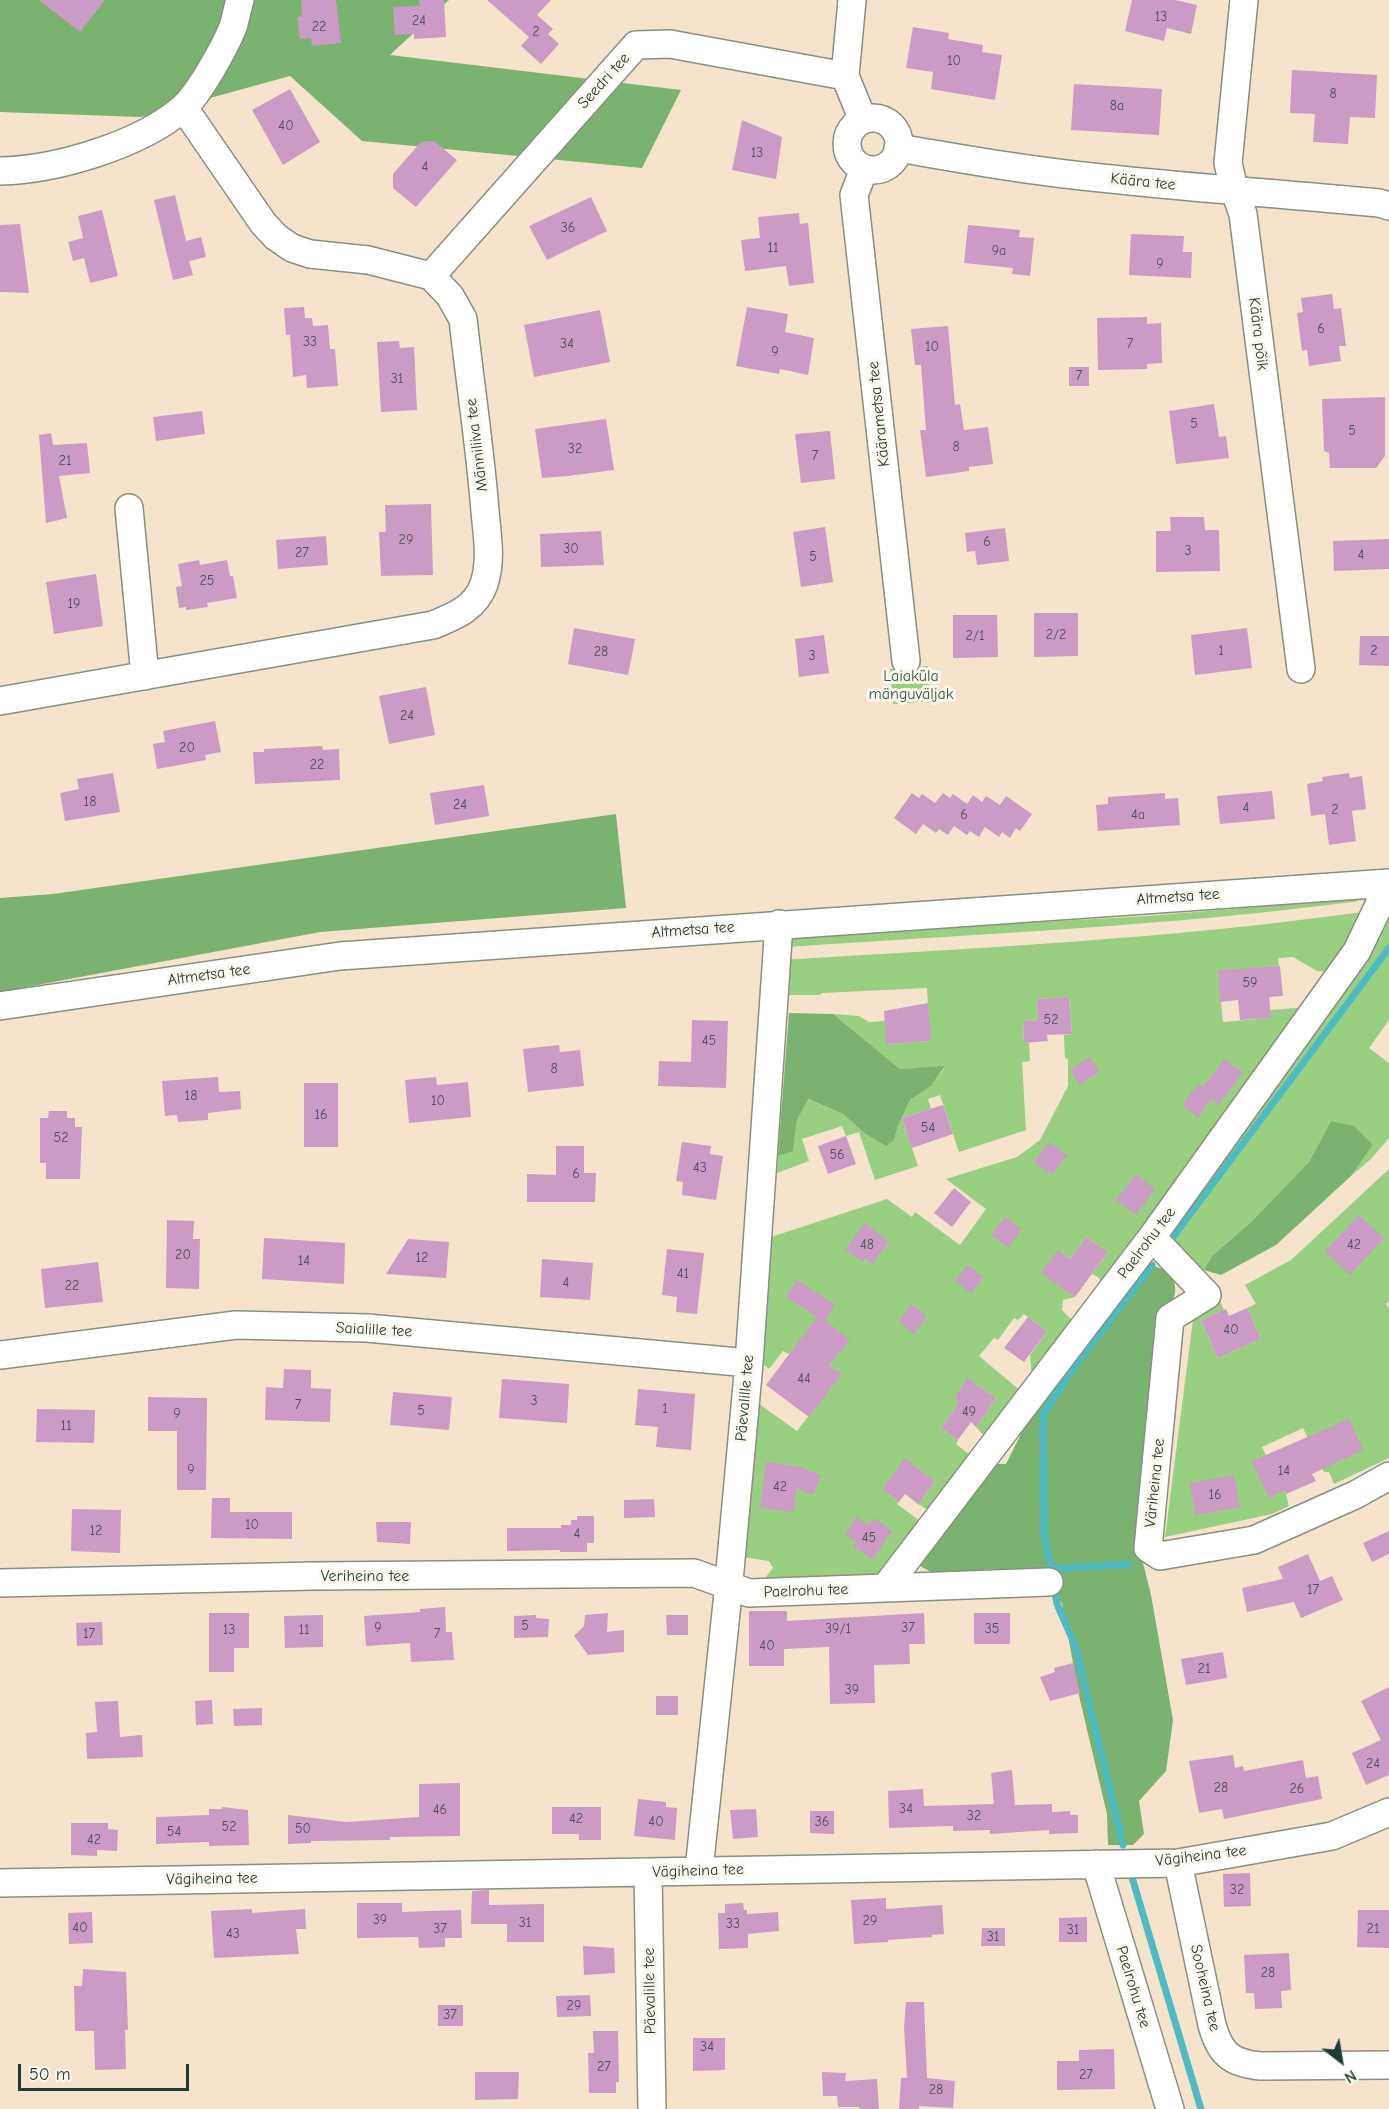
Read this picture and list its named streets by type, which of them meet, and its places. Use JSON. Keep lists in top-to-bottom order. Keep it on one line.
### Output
{"streets":{"street":["Seedri tee","Käära tee","Käära põik","Käärametsa tee","Männiliiva tee","Altmetsa tee","Paelrohu tee","Saialille tee","Päevalille tee","Väriheina tee","Veriheina tee","Vägiheina tee","Sooheina tee"]},"crossings":[["Seedri tee","Männiliiva tee"],["Käära tee","Käära põik"],["Käära tee","Käärametsa tee"],["Altmetsa tee","Paelrohu tee"],["Altmetsa tee","Päevalille tee"],["Paelrohu tee","Päevalille tee"],["Paelrohu tee","Väriheina tee"],["Paelrohu tee","Veriheina tee"],["Paelrohu tee","Vägiheina tee"],["Saialille tee","Päevalille tee"],["Päevalille tee","Veriheina tee"],["Päevalille tee","Vägiheina tee"],["Vägiheina tee","Sooheina tee"]],"parks":["Laiaküla mänguväljak"],"house_numbers":["13","24","22","2","10","8","8a","40","13","4","36","11","9a","9","6","33","34","7","10","9","7","31","5","5","8","32","7","21","29","6","30","3","27","4","5","25","19","2/2","2/1","1","2","28","3","24","20","22","18","24","4","2","6","4a","59","52","45","8","18","10","16","54","52","56","43","6","48","42","20","12","14","41","4","22","40","44","3","7","1","5","49","9","11","9","14","42","16","10","12","4","45","17","5","9","37","39/1","35","13","11","17","7","40","21","39","24","28","26","34","46","32","42","40","36","52","50","54","42","32","39","29","31","33","40","37","21","31","43","31","28","29","37","34","27","27","28"],"scale_bar":"50 m","north":"bottom right"}
